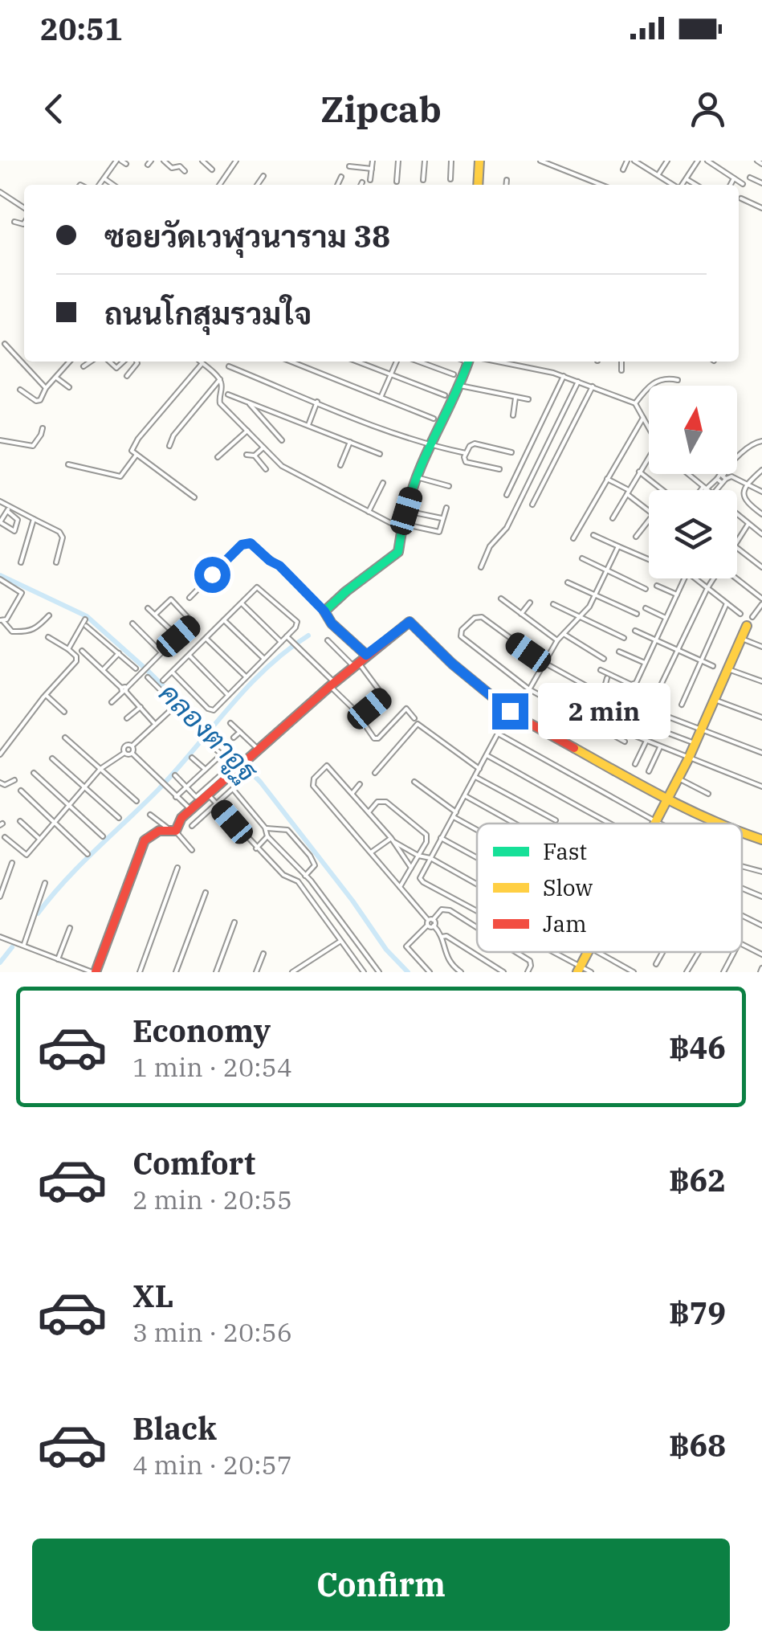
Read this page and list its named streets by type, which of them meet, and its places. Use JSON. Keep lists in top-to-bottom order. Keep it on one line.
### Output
{"water":["คลองตาอูฐ"],"legend":["Fast","Slow","Jam"],"north":"top","page":{"status":"20:51","header":"Zipcab","banner":["ซอยวัดเวฬุวนาราม 38","ถนนโกสุมรวมใจ"],"bubble":"2 min","list":[{"name":"Economy","note":"1 min · 20:54","value":"฿46"},{"name":"Comfort","note":"2 min · 20:55","value":"฿62"},{"name":"XL","note":"3 min · 20:56","value":"฿79"},{"name":"Black","note":"4 min · 20:57","value":"฿68"}],"buttons":"Confirm"}}
